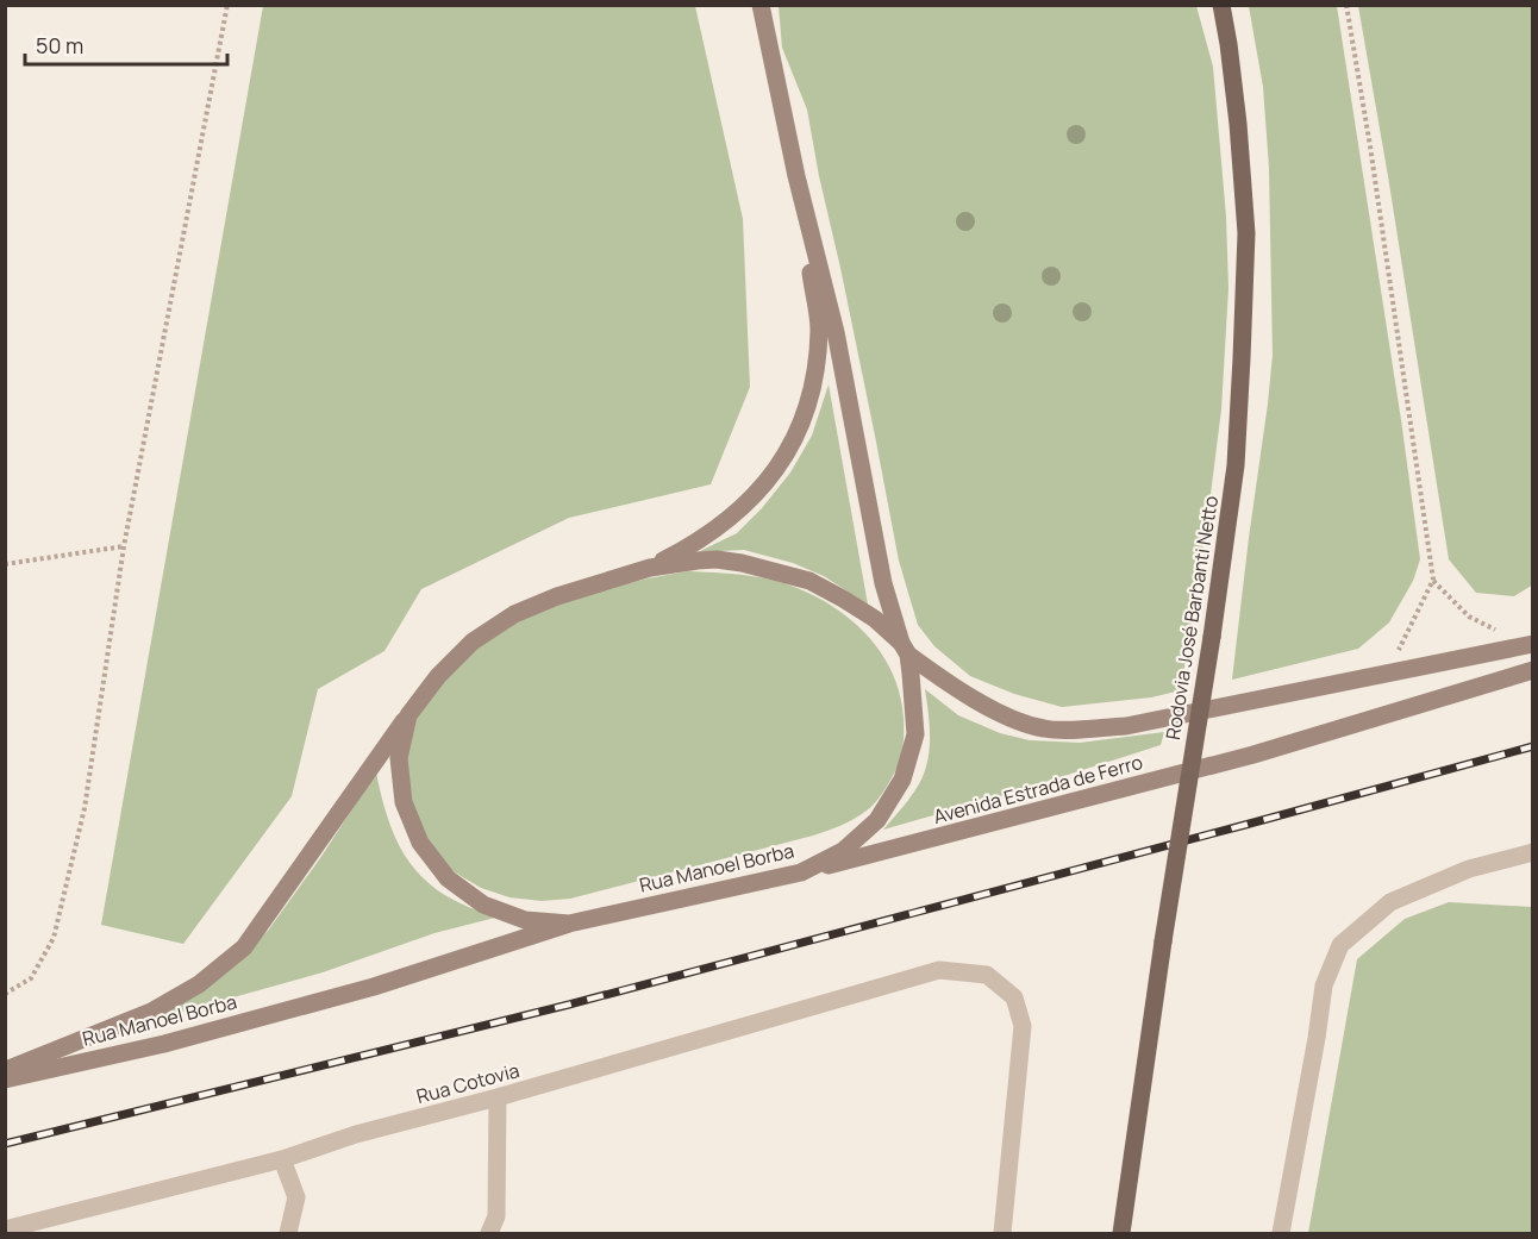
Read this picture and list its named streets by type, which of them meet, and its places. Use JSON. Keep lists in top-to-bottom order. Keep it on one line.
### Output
{"streets":{"main road":["Rodovia José Barbanti Netto","Avenida Estrada de Ferro","Rua Manoel Borba"],"street":["Rua Cotovia"]},"crossings":[["Avenida Estrada de Ferro","Rua Manoel Borba"]],"scale_bar":"50 m"}
